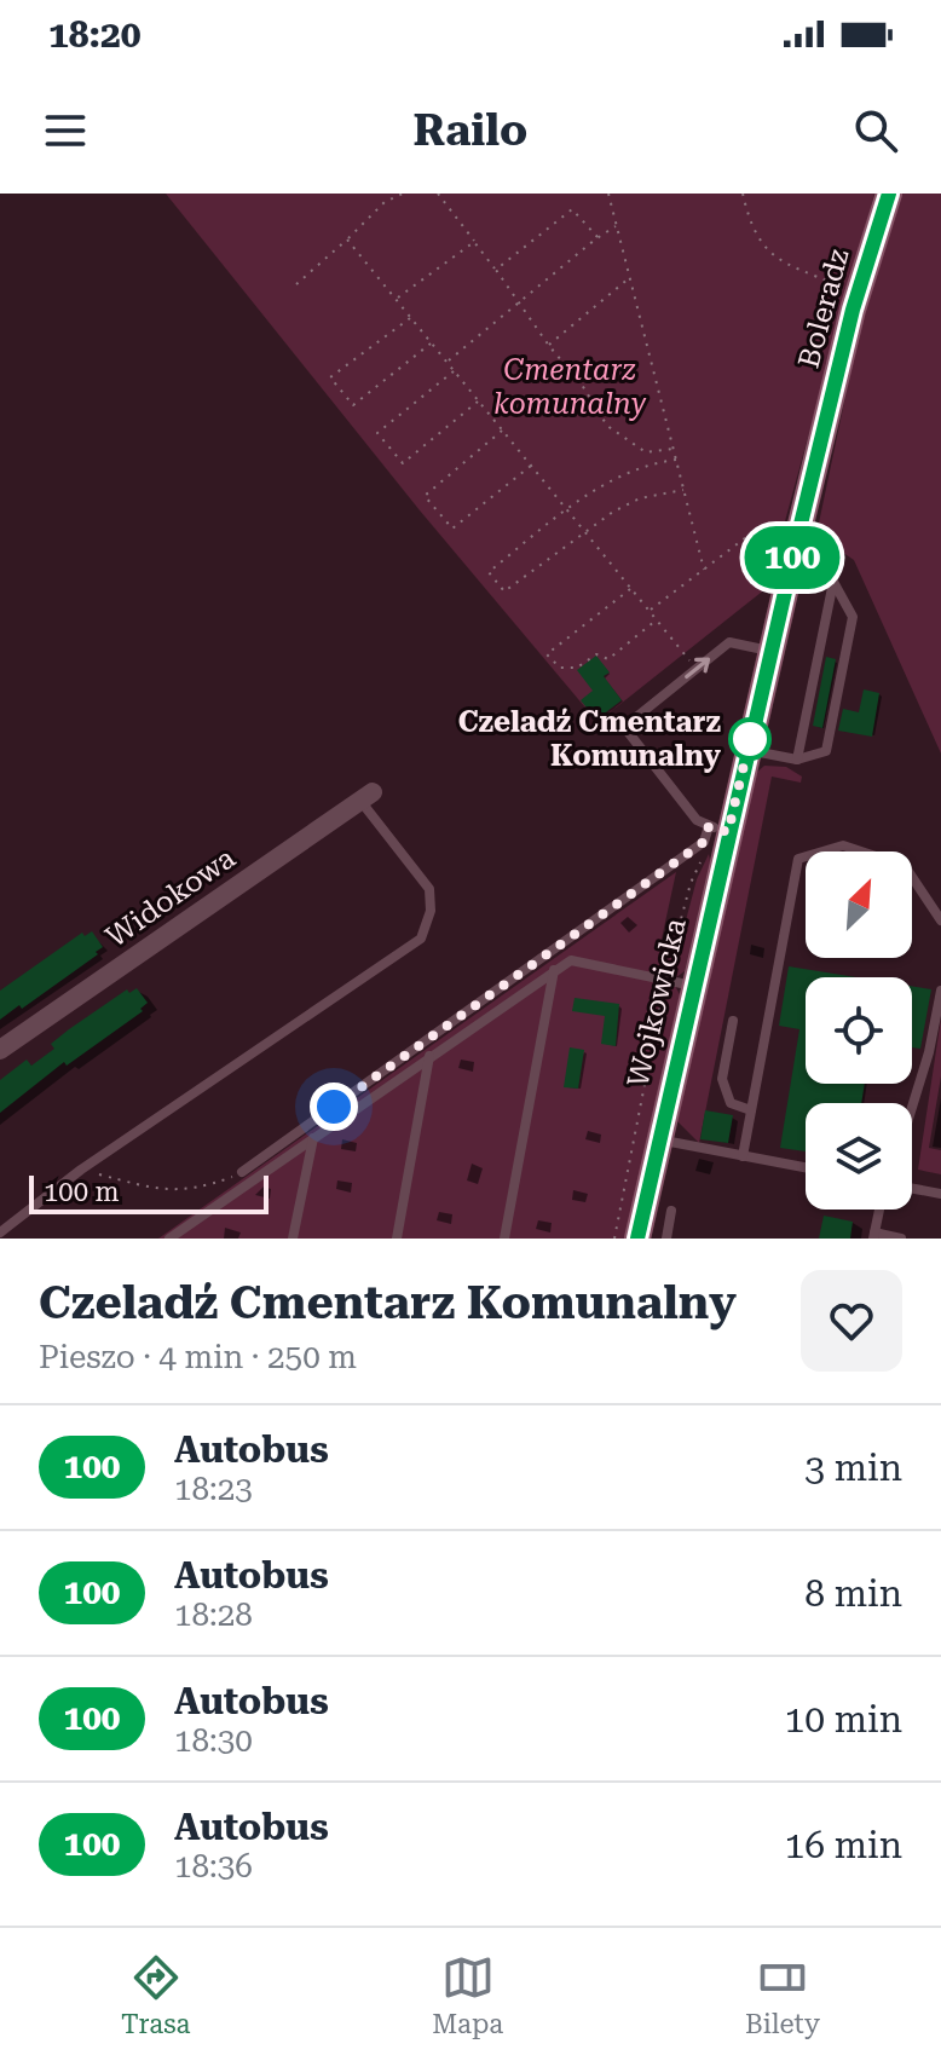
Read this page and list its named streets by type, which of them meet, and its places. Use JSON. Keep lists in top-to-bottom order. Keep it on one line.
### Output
{"streets":{"street":["Boleradz","Widokowa","Wojkowicka"]},"crossings":[["Boleradz","Wojkowicka"]],"parks":["Cmentarz komunalny"],"places":["Czeladź Cmentarz Komunalny"],"lines":["bus line 100"],"scale_bar":"100 m","north":"top right","page":{"status":"18:20","header":"Railo","on_map":"100","scale":"100 m","heading":["Czeladź Cmentarz Komunalny","Pieszo · 4 min · 250 m"],"list":[{"mark":"100","name":"Autobus","note":"18:23","value":"3 min"},{"mark":"100","name":"Autobus","note":"18:28","value":"8 min"},{"mark":"100","name":"Autobus","note":"18:30","value":"10 min"},{"mark":"100","name":"Autobus","note":"18:36","value":"16 min"}],"tabs":["Trasa","Mapa","Bilety"]}}
